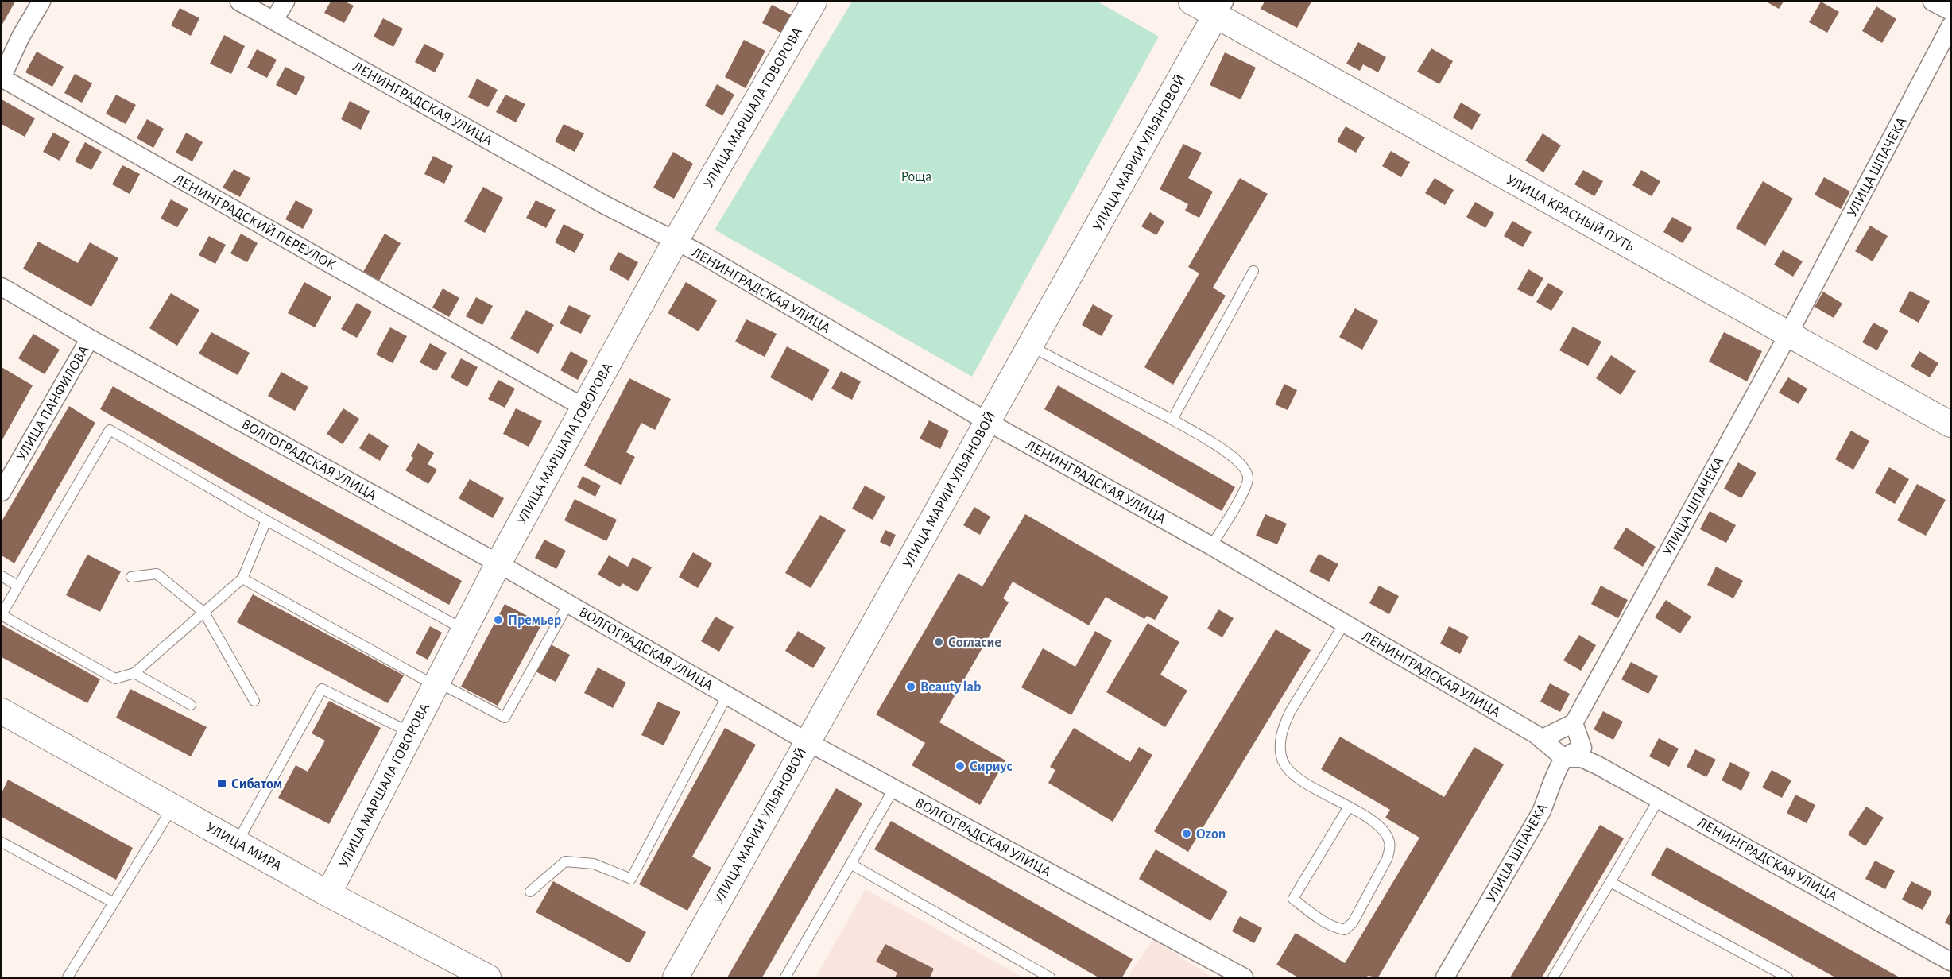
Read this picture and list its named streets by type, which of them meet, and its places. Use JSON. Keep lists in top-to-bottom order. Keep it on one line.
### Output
{"streets":{"street":["ЛЕНИНГРАДСКАЯ УЛИЦА","УЛИЦА МАРШАЛА ГОВОРОВА","УЛИЦА МАРИИ УЛЬЯНОВОЙ","УЛИЦА ШПАЧЕКА","УЛИЦА КРАСНЫЙ ПУТЬ","ЛЕНИНГРАДСКИЙ ПЕРЕУЛОК","УЛИЦА ПАНФИЛОВА","ВОЛГОГРАДСКАЯ УЛИЦА","УЛИЦА МИРА"]},"crossings":[["ЛЕНИНГРАДСКАЯ УЛИЦА","УЛИЦА МАРШАЛА ГОВОРОВА"],["ЛЕНИНГРАДСКАЯ УЛИЦА","УЛИЦА МАРИИ УЛЬЯНОВОЙ"],["ЛЕНИНГРАДСКАЯ УЛИЦА","УЛИЦА ШПАЧЕКА"],["УЛИЦА МАРШАЛА ГОВОРОВА","ЛЕНИНГРАДСКИЙ ПЕРЕУЛОК"],["УЛИЦА МАРШАЛА ГОВОРОВА","ВОЛГОГРАДСКАЯ УЛИЦА"],["УЛИЦА МАРШАЛА ГОВОРОВА","УЛИЦА МИРА"],["УЛИЦА МАРИИ УЛЬЯНОВОЙ","УЛИЦА КРАСНЫЙ ПУТЬ"],["УЛИЦА МАРИИ УЛЬЯНОВОЙ","ВОЛГОГРАДСКАЯ УЛИЦА"],["УЛИЦА ШПАЧЕКА","УЛИЦА КРАСНЫЙ ПУТЬ"],["УЛИЦА ПАНФИЛОВА","ВОЛГОГРАДСКАЯ УЛИЦА"]],"parks":["Роща"],"places":{"other":["Премьер","Согласие","Beauty lab","Сириус","Ozon"],"transit":["Сибатом"]}}
